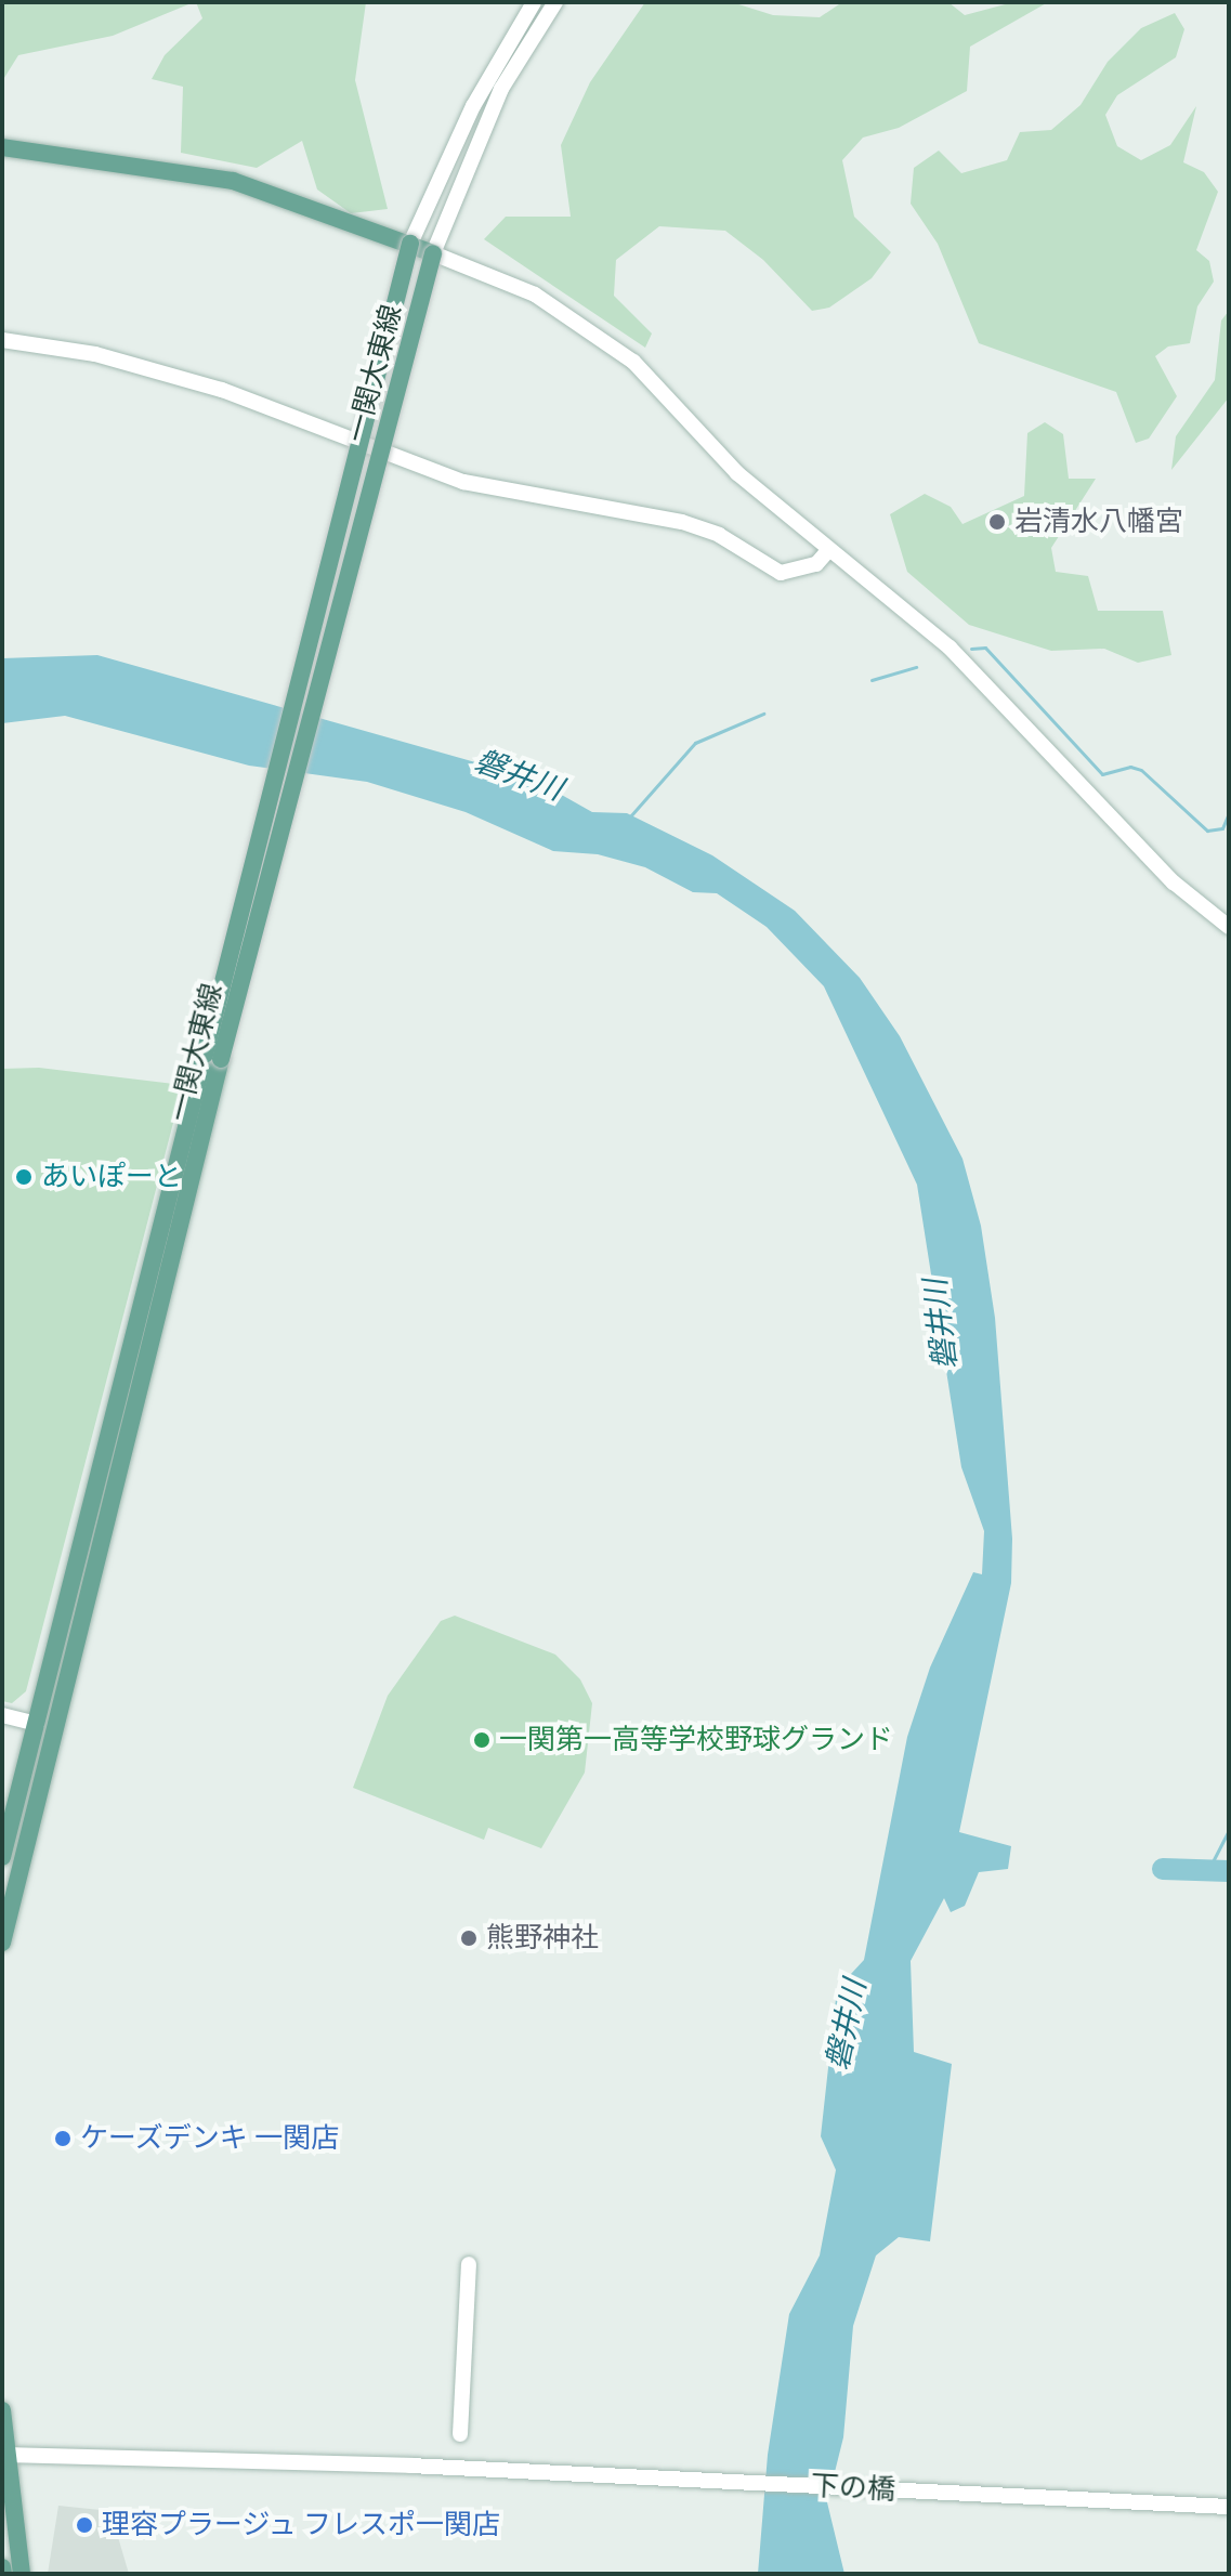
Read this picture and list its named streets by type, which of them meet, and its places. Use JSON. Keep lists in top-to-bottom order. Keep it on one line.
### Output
{"streets":{"main road":["一関大東線"],"street":["下の橋"]},"water":["磐井川"],"places":["岩清水八幡宮","あいぽーと","一関第一高等学校野球グランド","熊野神社","ケーズデンキ 一関店","理容プラージュ フレスポ一関店"]}
